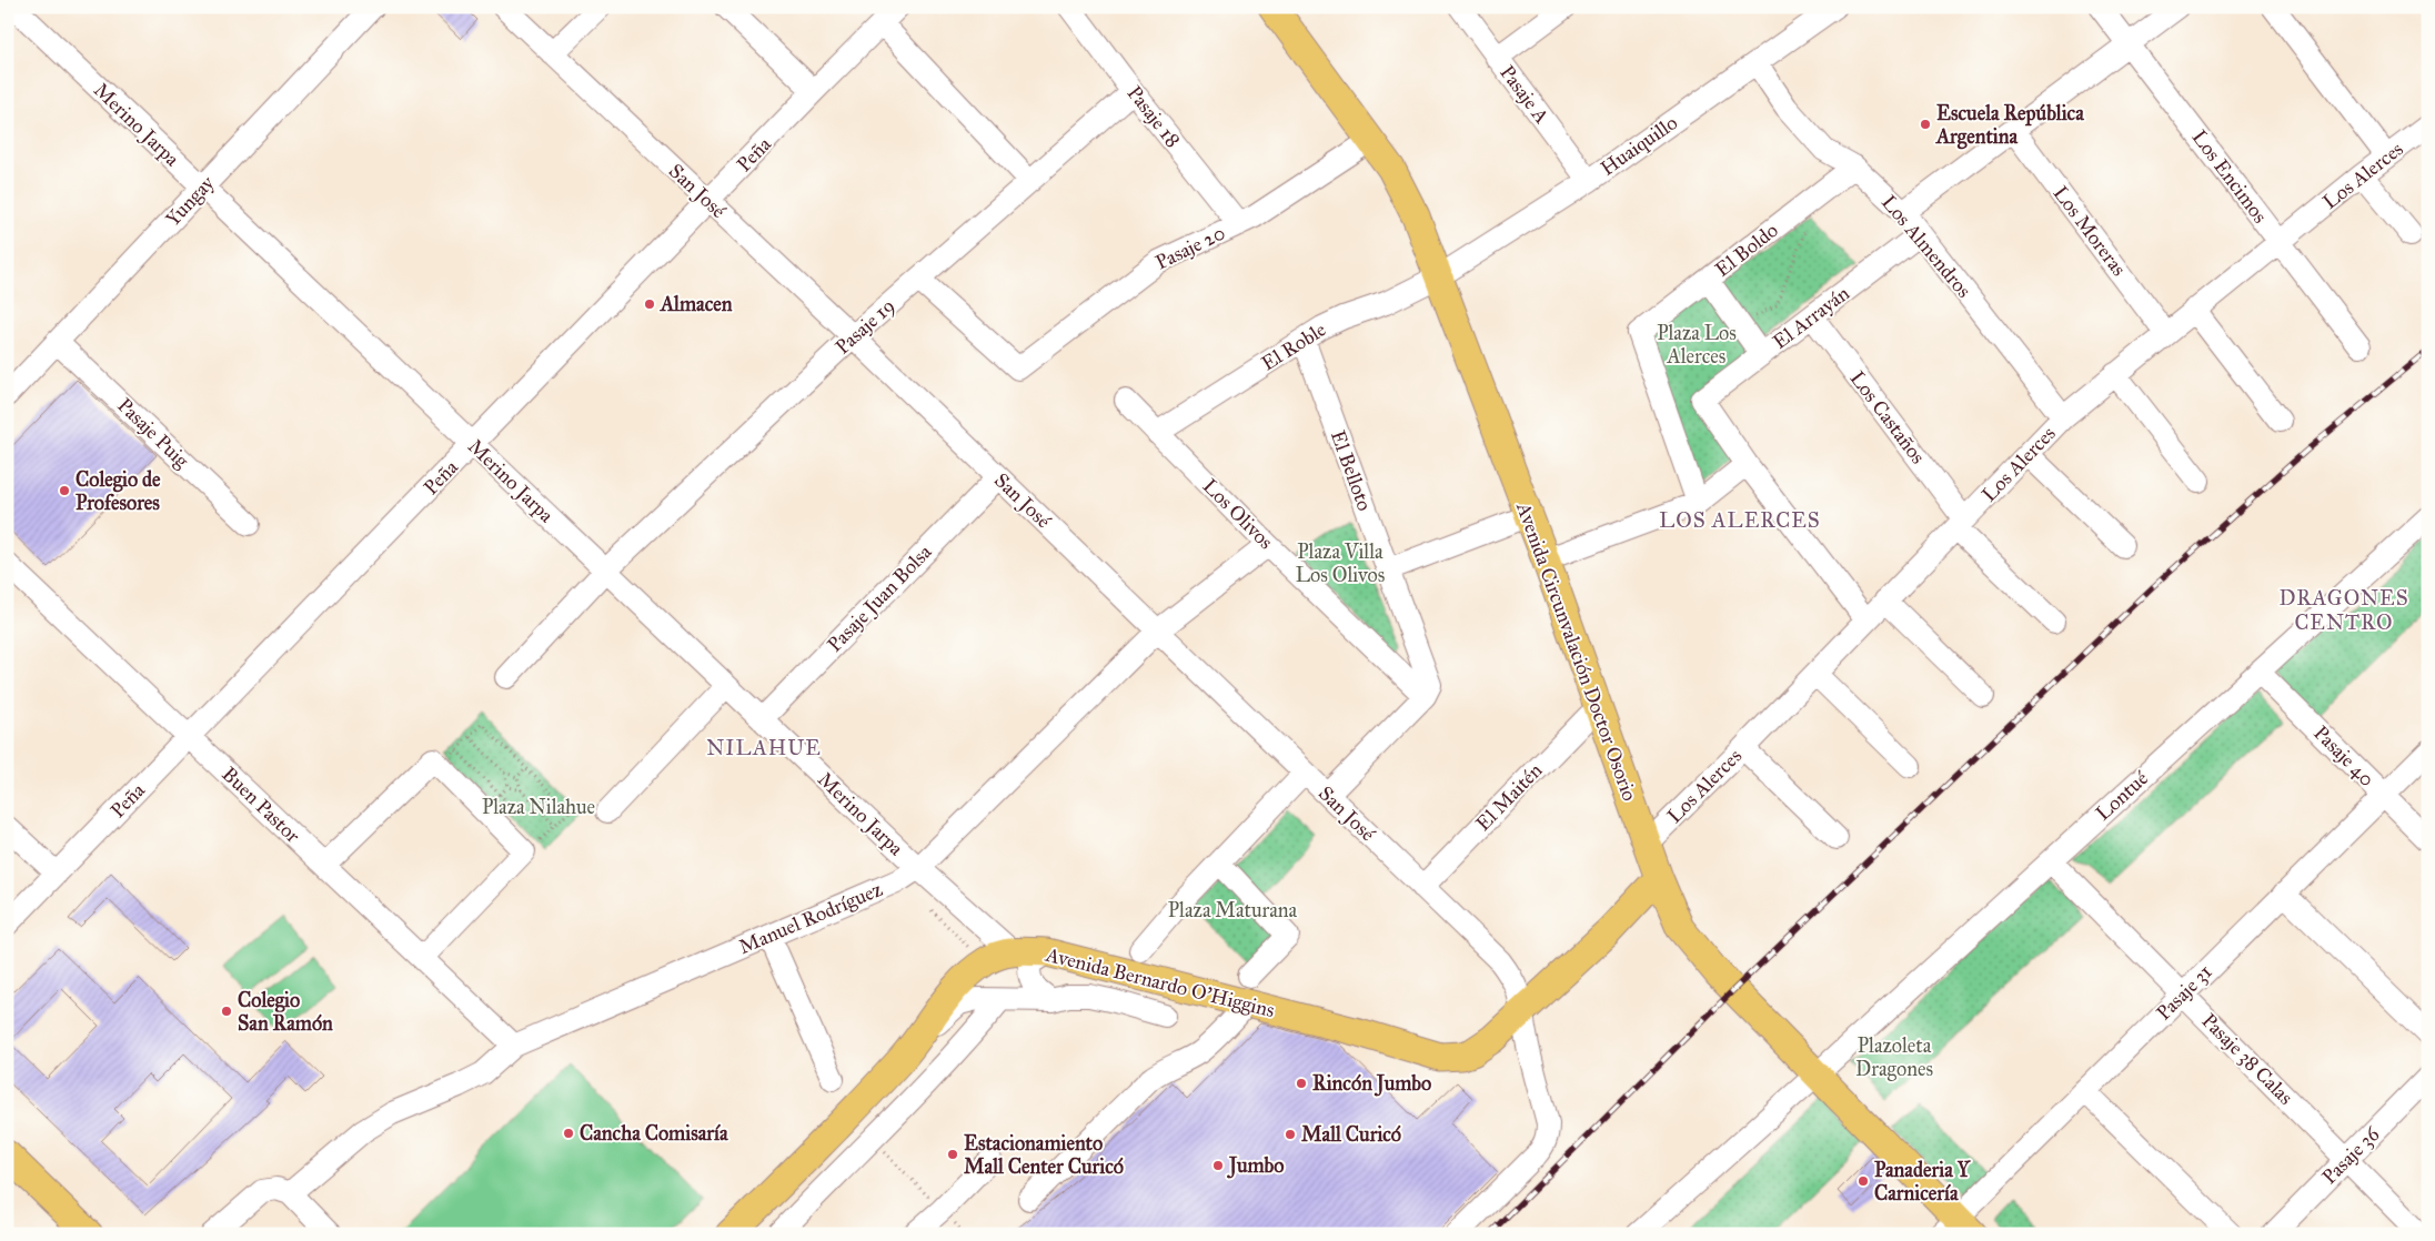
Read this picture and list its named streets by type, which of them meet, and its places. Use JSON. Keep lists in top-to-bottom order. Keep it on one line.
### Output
{"streets":{"main road":["Avenida Circunvalación Doctor Osorio","Avenida Bernardo O'Higgins"],"street":["Pasaje A","Pasaje 18","Merino Jarpa","Huaiquillo","Peña","Los Alerces","Los Encimos","San José","Yungay","Los Moreras","Los Almendros","Pasaje 20","El Boldo","El Arrayán","Pasaje 19","El Roble","Los Castaños","Pasaje Puig","El Belloto","Los Olivos","Pasaje Juan Bolsa","Pasaje 40","Lontué","El Maitén","Buen Pastor","Manuel Rodríguez","Pasaje 31","Pasaje 38 Calas","Pasaje 36"]},"crossings":[["Pasaje A","Huaiquillo"],["Pasaje 18","Pasaje 20"],["Pasaje 18","Pasaje 19"],["Merino Jarpa","Peña"],["Merino Jarpa","Yungay"],["Merino Jarpa","Pasaje 19"],["Merino Jarpa","Pasaje Juan Bolsa"],["Merino Jarpa","Manuel Rodríguez"],["Merino Jarpa","Avenida Bernardo O'Higgins"],["Huaiquillo","Los Almendros"],["Huaiquillo","El Roble"],["Huaiquillo","Avenida Circunvalación Doctor Osorio"],["Peña","San José"],["Peña","Buen Pastor"],["Los Alerces","Los Encimos"],["Los Alerces","Los Moreras"],["Los Alerces","Los Almendros"],["Los Alerces","Los Castaños"],["Los Alerces","Avenida Circunvalación Doctor Osorio"],["San José","Pasaje 19"],["San José","Pasaje Juan Bolsa"],["San José","El Maitén"],["San José","Manuel Rodríguez"],["San José","Avenida Bernardo O'Higgins"],["Yungay","Pasaje Puig"],["Los Almendros","El Boldo"],["Los Almendros","El Arrayán"],["Pasaje 20","Pasaje 19"],["Pasaje 20","Avenida Circunvalación Doctor Osorio"],["El Arrayán","Los Castaños"],["El Roble","El Belloto"],["El Roble","Los Olivos"],["El Roble","Avenida Circunvalación Doctor Osorio"],["El Belloto","Los Olivos"],["Los Olivos","Manuel Rodríguez"],["Avenida Circunvalación Doctor Osorio","Lontué"],["Avenida Circunvalación Doctor Osorio","El Maitén"],["Avenida Circunvalación Doctor Osorio","Pasaje 31"],["Pasaje 40","Lontué"],["Pasaje 40","Pasaje 31"],["Lontué","Pasaje 38 Calas"],["Buen Pastor","Manuel Rodríguez"],["Pasaje 31","Pasaje 38 Calas"],["Pasaje 38 Calas","Pasaje 36"]],"districts":["LOS ALERCES","DRAGONES CENTRO","NILAHUE"],"parks":["Plaza Los Alerces","Plaza Villa Los Olivos","Plaza Nilahue","Plaza Maturana","Plazoleta Dragones"],"places":["Escuela República Argentina","Almacen","Colegio de Profesores","Colegio San Ramón","Rincón Jumbo","Cancha Comisaría","Mall Curicó","Estacionamiento Mall Center Curicó","Jumbo","Panaderia Y Carnicería"]}
